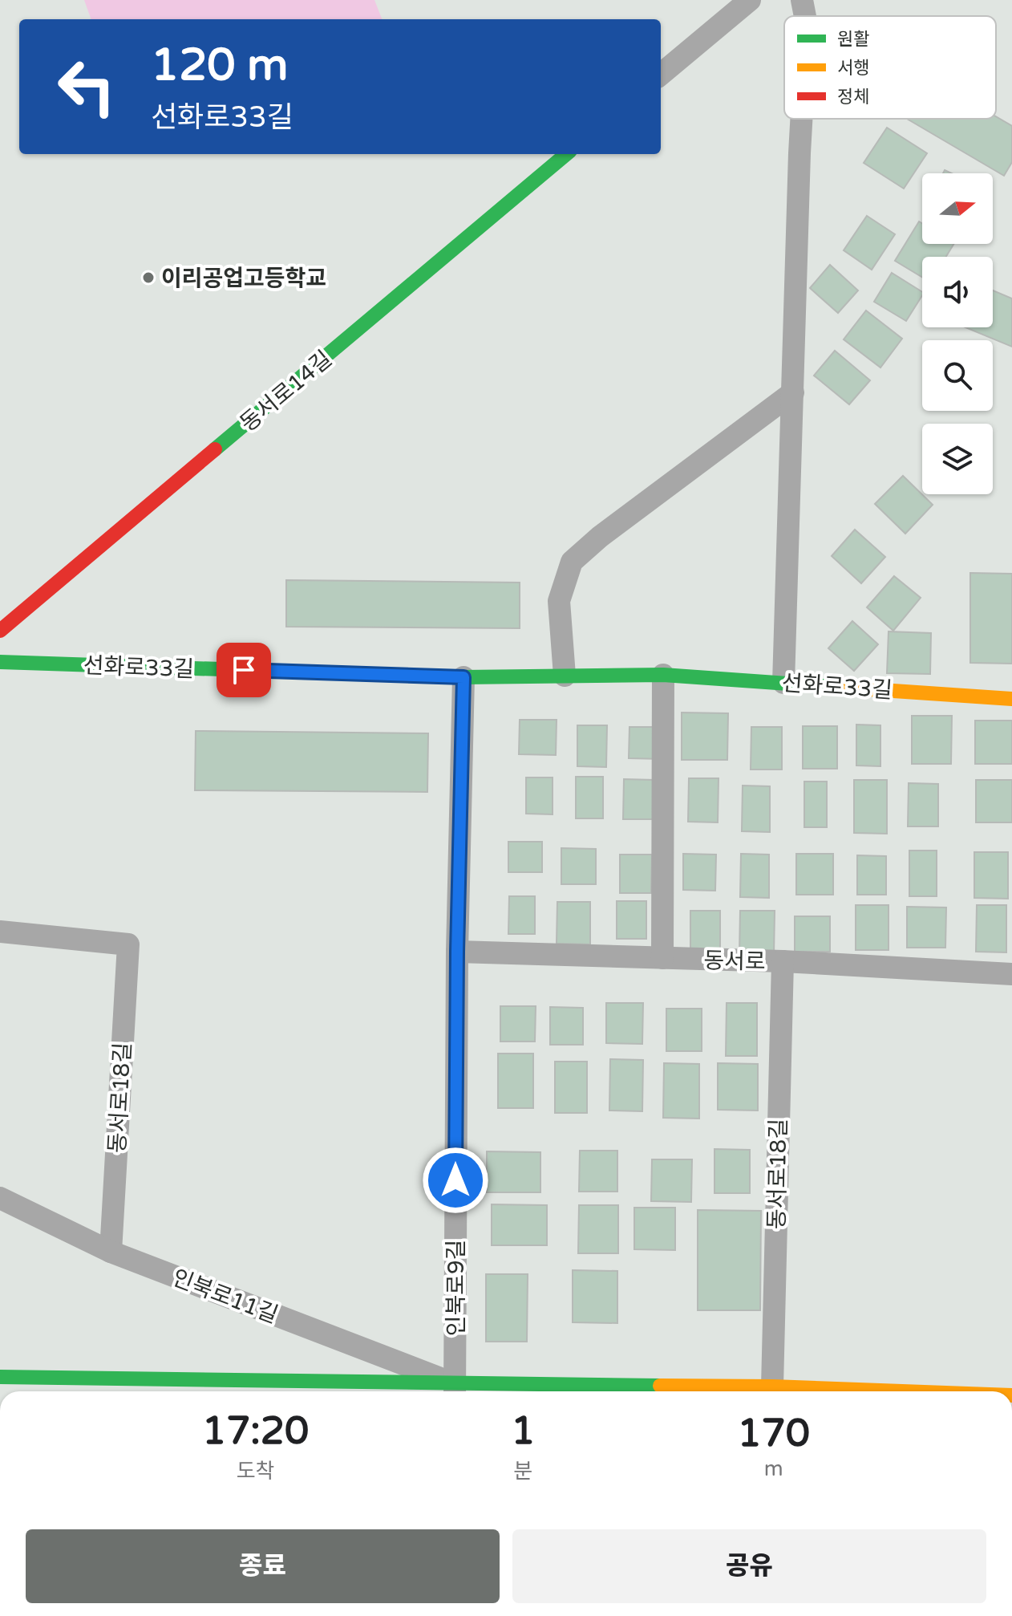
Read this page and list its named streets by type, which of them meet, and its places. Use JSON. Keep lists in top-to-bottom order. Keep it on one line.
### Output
{"streets":{"street":["동서로14길","선화로33길","동서로","동서로18길","인북로9길","인북로11길"]},"crossings":[["선화로33길","인북로9길"],["동서로","동서로18길"],["동서로","인북로9길"],["동서로18길","인북로11길"],["인북로9길","인북로11길"]],"places":["이리공업고등학교"],"legend":["원활","서행","정체"],"north":"right","page":{"turn":["120 m","선화로33길"],"eta":["17:20","도착","1","분","170","m"],"buttons":["종료","공유"]}}
